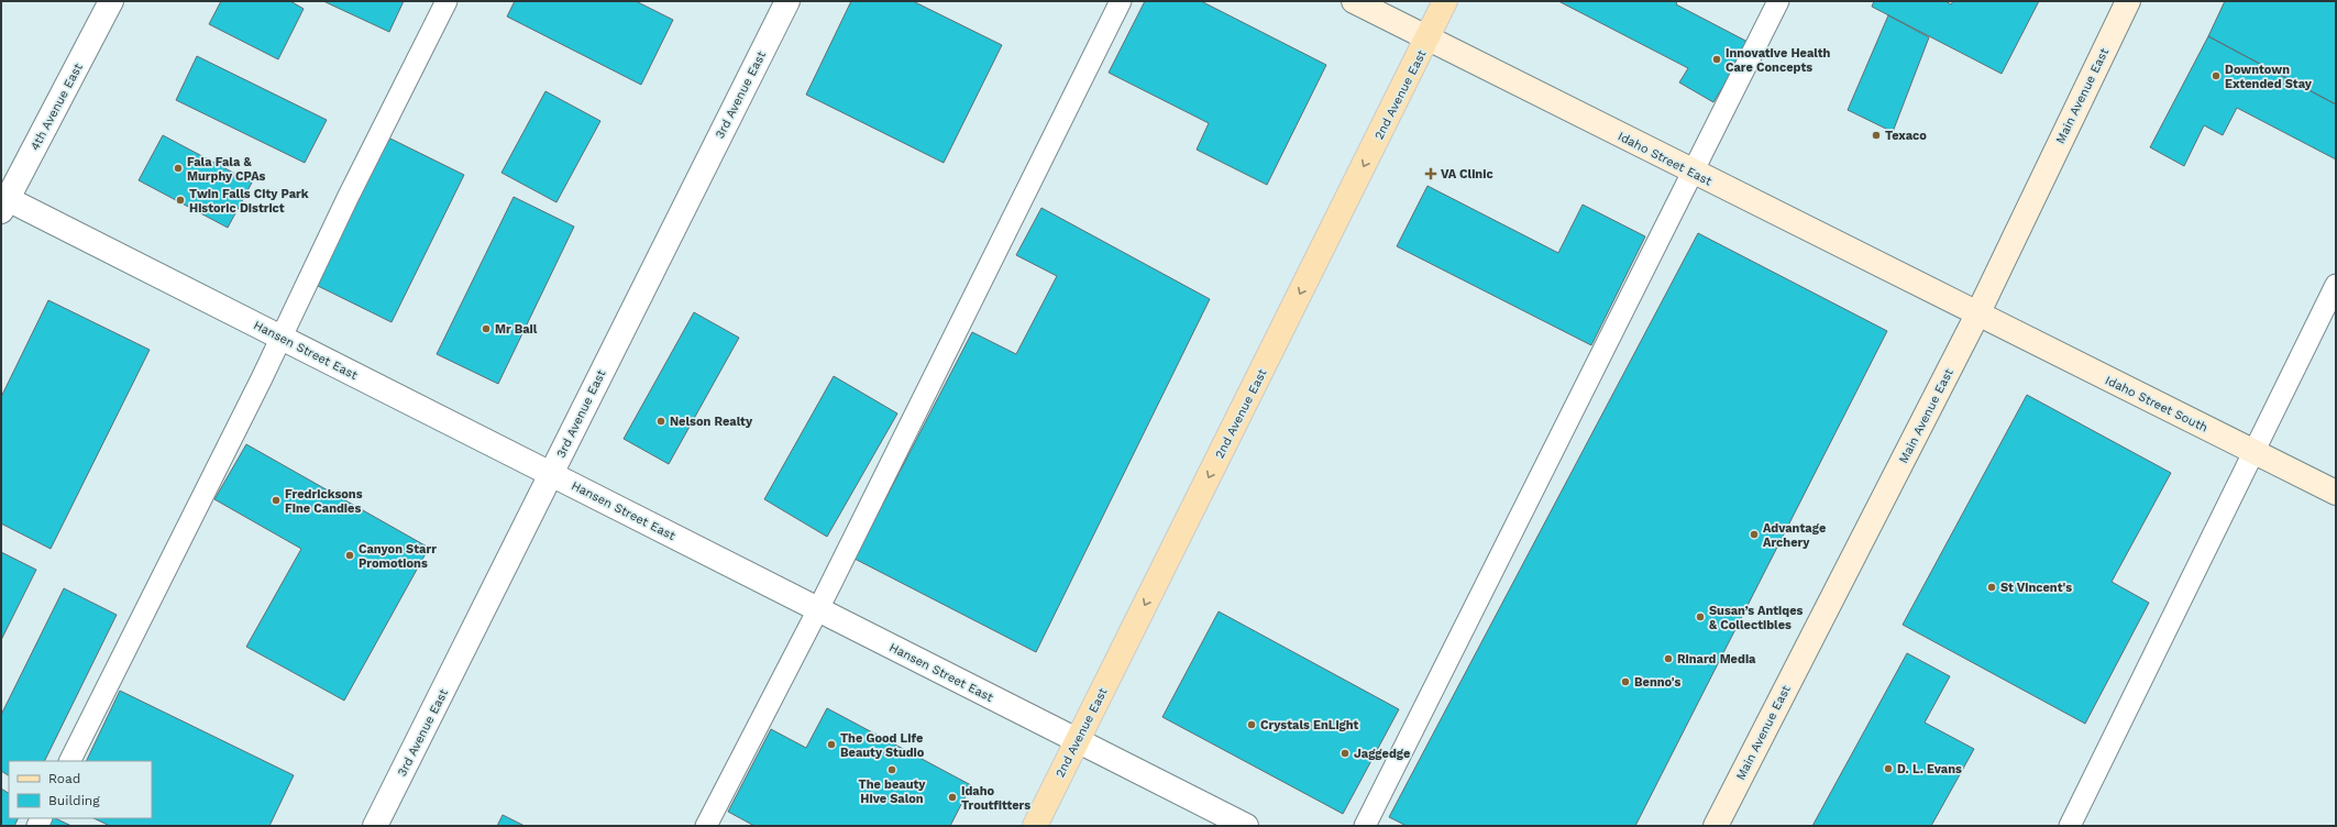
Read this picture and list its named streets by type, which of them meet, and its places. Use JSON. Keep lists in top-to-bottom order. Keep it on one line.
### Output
{"streets":{"main road":["2nd Avenue East"],"street":["3rd Avenue East","Main Avenue East","4th Avenue East","Idaho Street East","Hansen Street East","Idaho Street South"]},"crossings":[["3rd Avenue East","Hansen Street East"],["2nd Avenue East","Idaho Street East"],["2nd Avenue East","Hansen Street East"],["Main Avenue East","Idaho Street East"],["Main Avenue East","Idaho Street South"],["4th Avenue East","Hansen Street East"],["Idaho Street East","Idaho Street South"]],"one_way":["2nd Avenue East"],"places":{"other":["Innovative Health Care Concepts","Downtown Extended Stay","Texaco","Fala Fala & Murphy CPAs","Twin Falls City Park Historic District","Mr Bail","Nelson Realty","Fredricksons Fine Candies","Advantage Archery","Canyon Starr Promotions","St Vincent's","Susan’s Antiqes & Collectibles","Rinard Media","Benno's","Crystals EnLight","The Good Life Beauty Studio","Jaggedge","D. L. Evans","The beauty Hive Salon","Idaho Troutfitters"],"health":["VA Clinic"]},"legend":["Road","Building"]}
